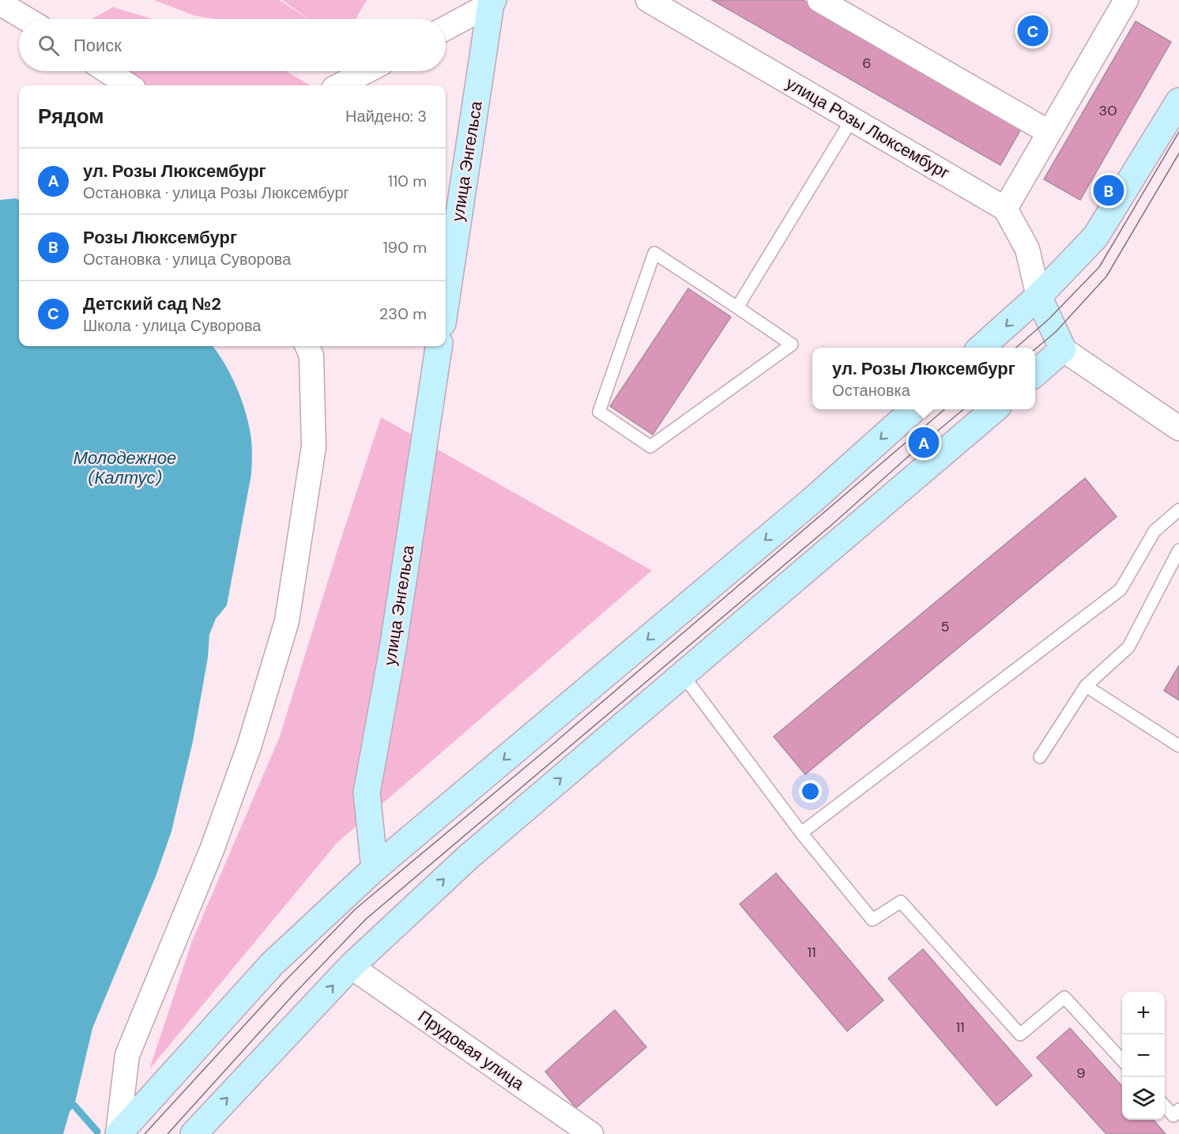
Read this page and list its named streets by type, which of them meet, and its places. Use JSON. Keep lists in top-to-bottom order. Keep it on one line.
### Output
{"streets":{"main road":["улица Энгельса"],"street":["улица Розы Люксембург","Прудовая улица"]},"water":["Молодежное (Калтус)"],"house_numbers":["6","30","5","11","11","9"],"page":{"pins":["C","B","A"],"search":"Поиск","heading":["Рядом","Найдено: 3"],"list":[{"mark":"A","name":"ул. Розы Люксембург","note":"Остановка · улица Розы Люксембург","value":"110 m"},{"mark":"B","name":"Розы Люксембург","note":"Остановка · улица Суворова","value":"190 m"},{"mark":"C","name":"Детский сад №2","note":"Школа · улица Суворова","value":"230 m"}],"popup":["ул. Розы Люксембург","Остановка"],"map_buttons":["+","−"]}}
